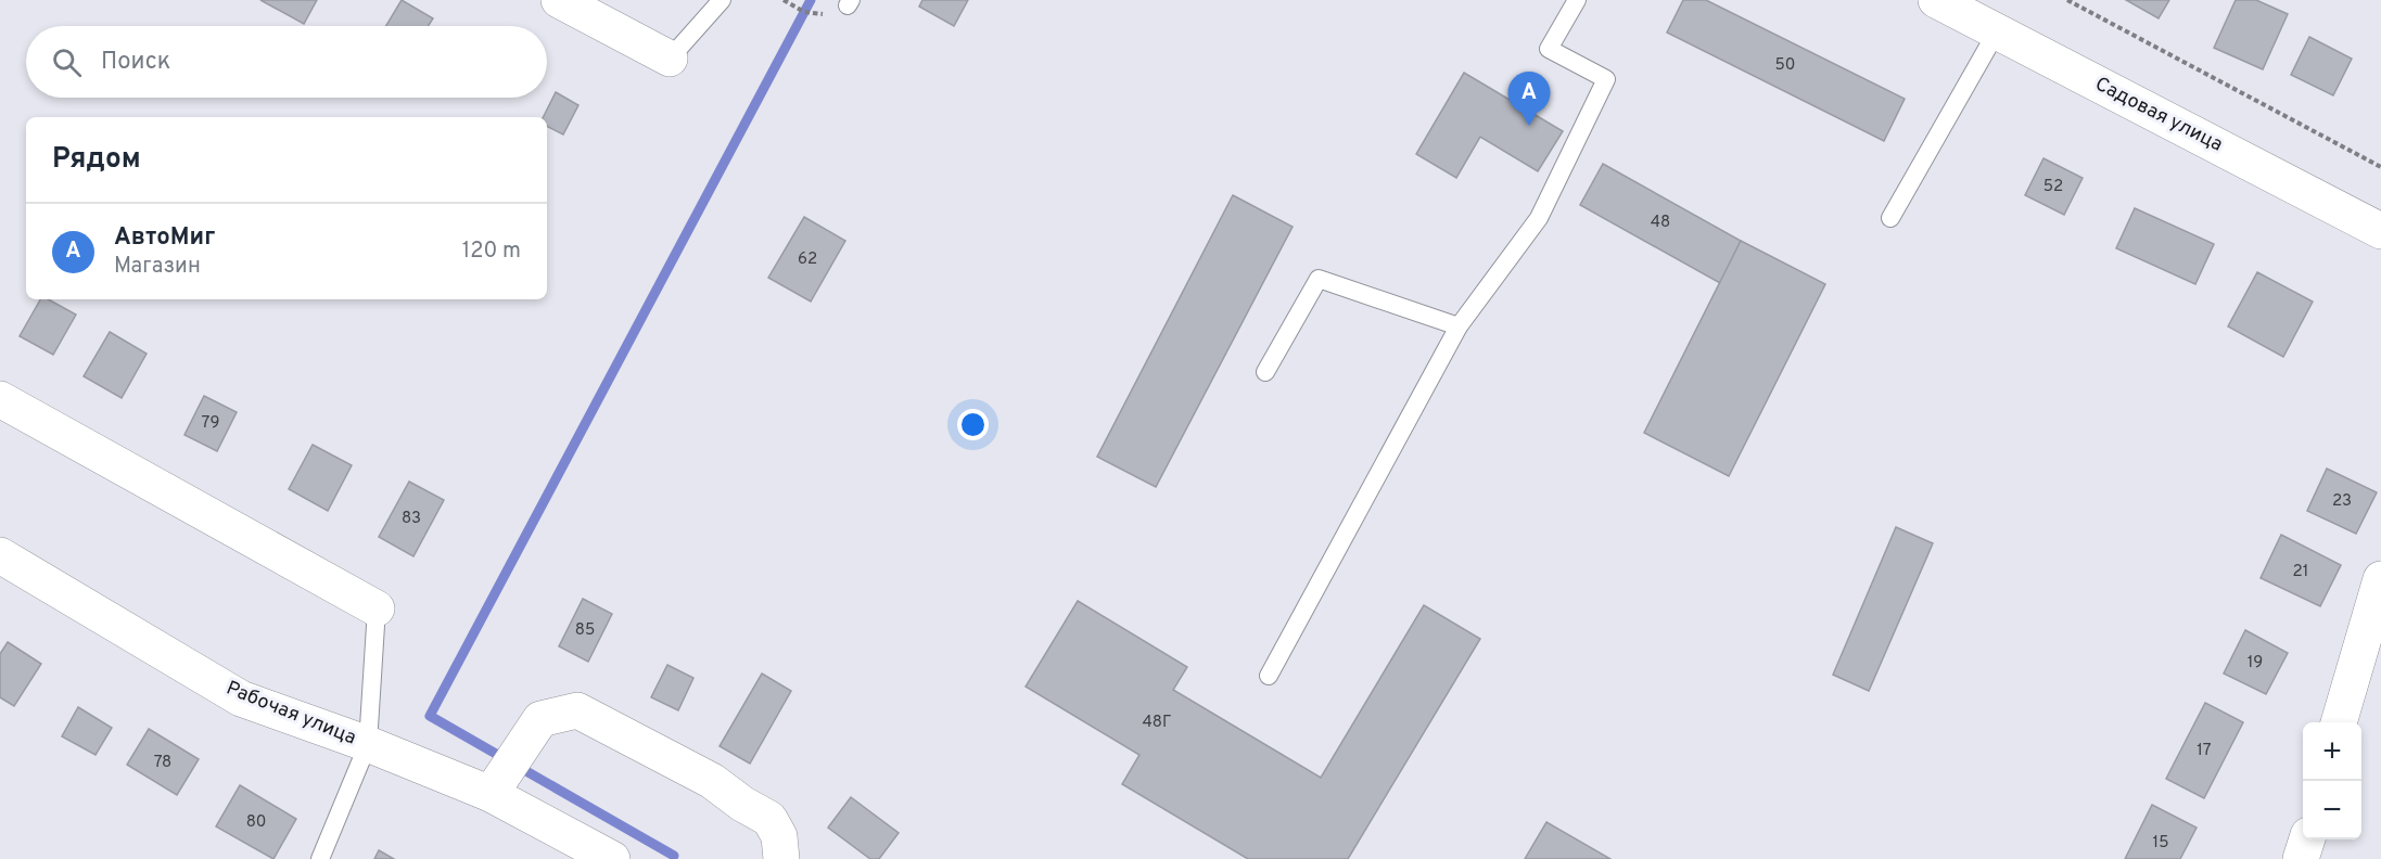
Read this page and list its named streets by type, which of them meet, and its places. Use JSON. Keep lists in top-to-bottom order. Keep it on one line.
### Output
{"streets":{"street":["Садовая улица","Рабочая улица"]},"house_numbers":["50","52","48","62","79","23","83","21","85","19","48Г","17","78","80","15"],"page":{"search":"Поиск","pins":"A","heading":"Рядом","list":[{"mark":"A","name":"АвтоМиг","note":"Магазин","value":"120 m"}],"map_buttons":["+","−"]}}
